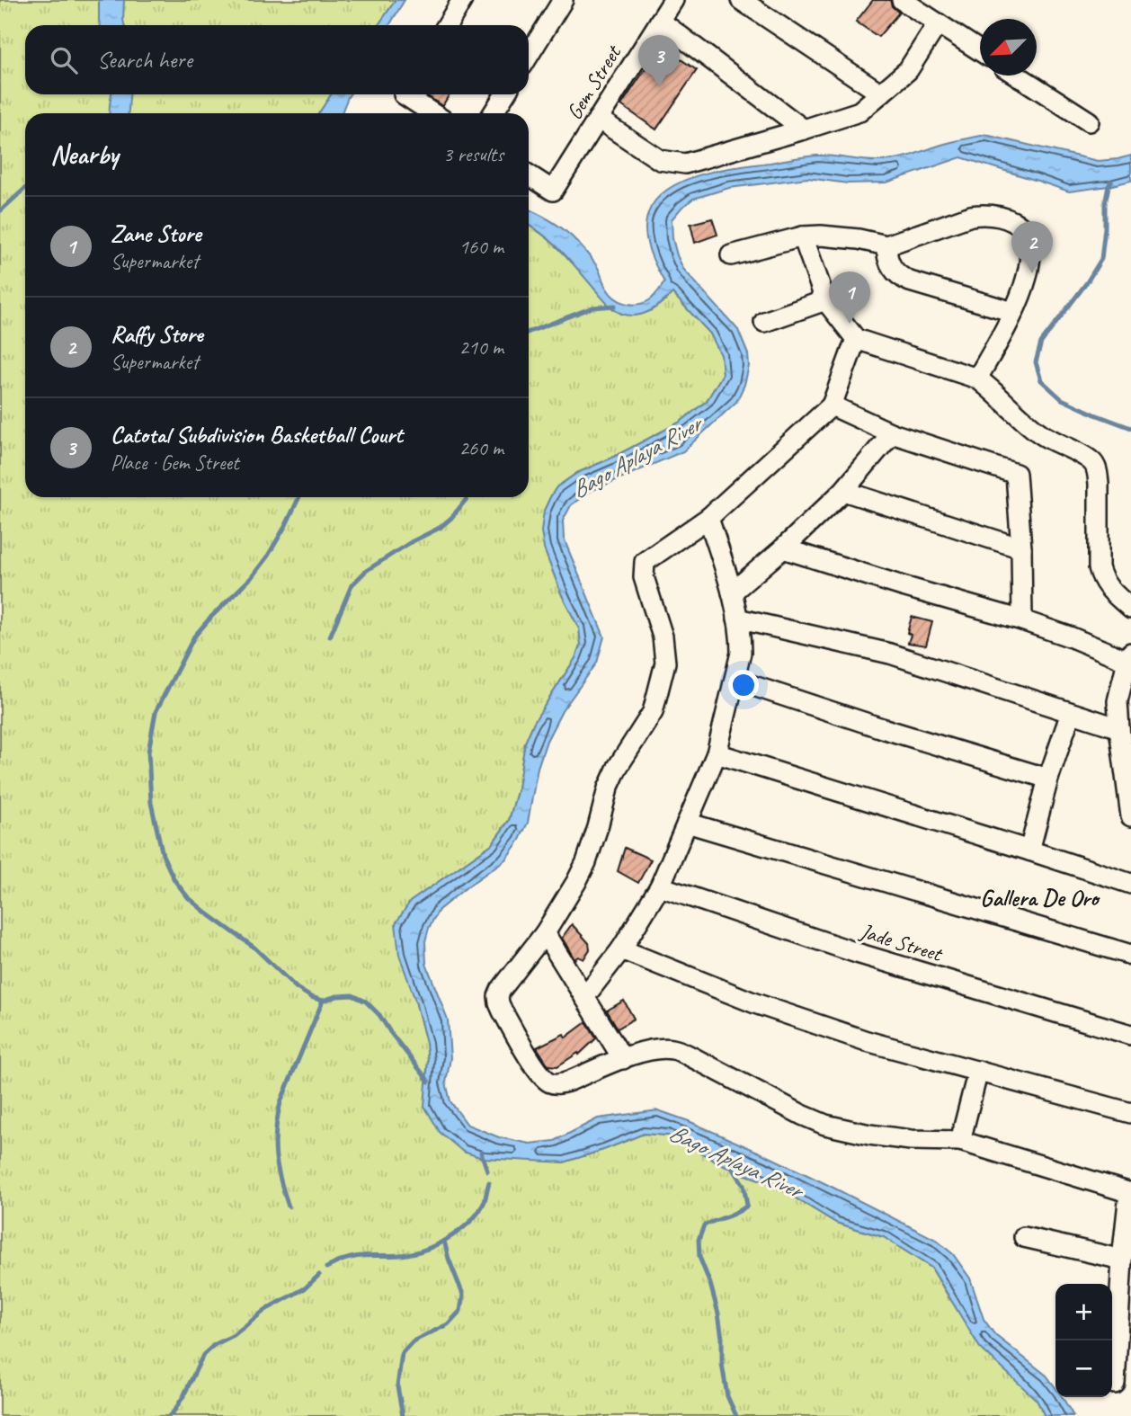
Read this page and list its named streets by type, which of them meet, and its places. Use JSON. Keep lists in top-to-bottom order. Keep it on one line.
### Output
{"streets":{"street":["Gem Street","Jade Street"]},"districts":["Gallera De Oro"],"water":["Bago Aplaya River"],"north":"bottom left","page":{"search":"Search here","pins":["3","2","1"],"heading":["Nearby","3 results"],"list":[{"mark":"1","name":"Zane Store","note":"Supermarket","value":"160 m"},{"mark":"2","name":"Raffy Store","note":"Supermarket","value":"210 m"},{"mark":"3","name":"Catotal Subdivision Basketball Court","note":"Place · Gem Street","value":"260 m"}],"map_buttons":["+","−"]}}
